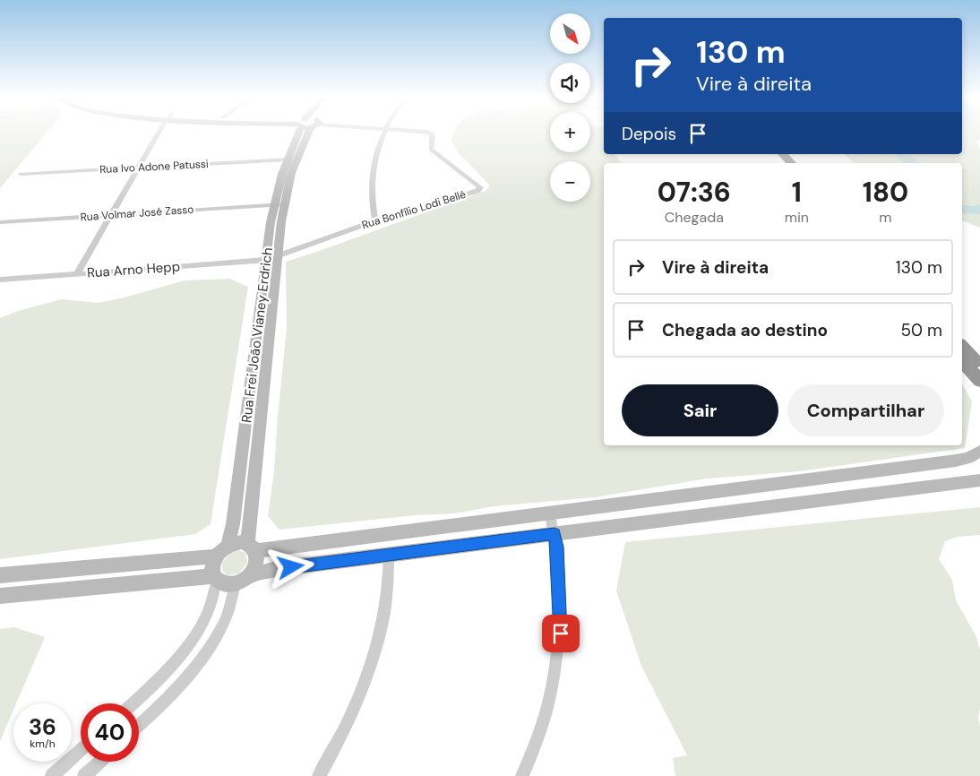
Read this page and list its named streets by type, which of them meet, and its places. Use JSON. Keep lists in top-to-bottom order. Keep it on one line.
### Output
{"streets":{"street":["Rua Ivo Adone Patussi","Rua Bonfílio Lodi Bellé","Rua Volmar José Zasso","Rua Arno Hepp","Rua Frei João Vianey Erdrich"]},"crossings":[["Rua Ivo Adone Patussi","Rua Frei João Vianey Erdrich"],["Rua Bonfílio Lodi Bellé","Rua Arno Hepp"],["Rua Bonfílio Lodi Bellé","Rua Frei João Vianey Erdrich"],["Rua Volmar José Zasso","Rua Frei João Vianey Erdrich"],["Rua Arno Hepp","Rua Frei João Vianey Erdrich"]],"north":"bottom right","page":{"map_buttons":["+","−"],"turn":["130 m","Vire à direita"],"then":"Depois","eta":["07:36","Chegada","1","min","180","m"],"list":[{"name":"Vire à direita","value":"130 m"},{"name":"Chegada ao destino","value":"50 m"}],"buttons":["Sair","Compartilhar"],"speed":"36 km/h","limit":"40"}}
